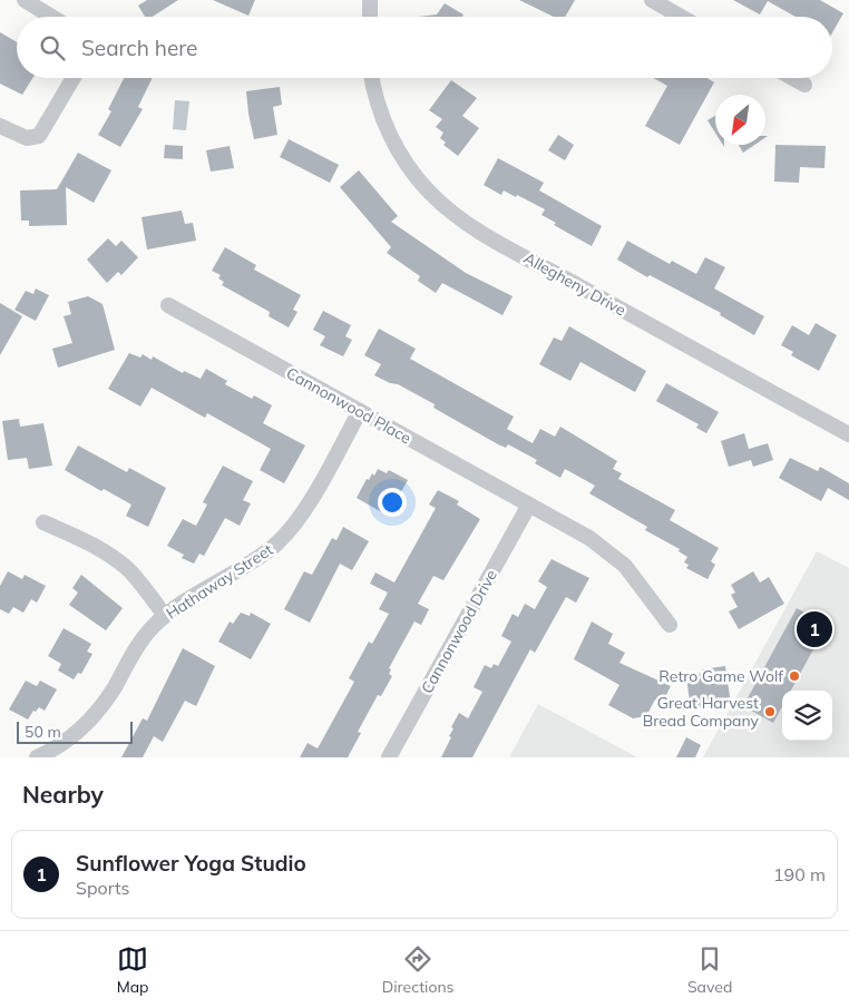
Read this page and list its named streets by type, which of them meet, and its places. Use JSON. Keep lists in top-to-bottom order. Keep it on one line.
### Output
{"streets":{"street":["Allegheny Drive","Cannonwood Place","Hathaway Street","Cannonwood Drive"]},"crossings":[["Cannonwood Place","Hathaway Street"],["Cannonwood Place","Cannonwood Drive"]],"places":["Retro Game Wolf","Great Harvest Bread Company"],"scale_bar":"50 m","north":"bottom left","page":{"search":"Search here","pins":"1","scale":"50 m","heading":"Nearby","list":[{"mark":"1","name":"Sunflower Yoga Studio","note":"Sports","value":"190 m"}],"nav":["Map","Directions","Saved"]}}
